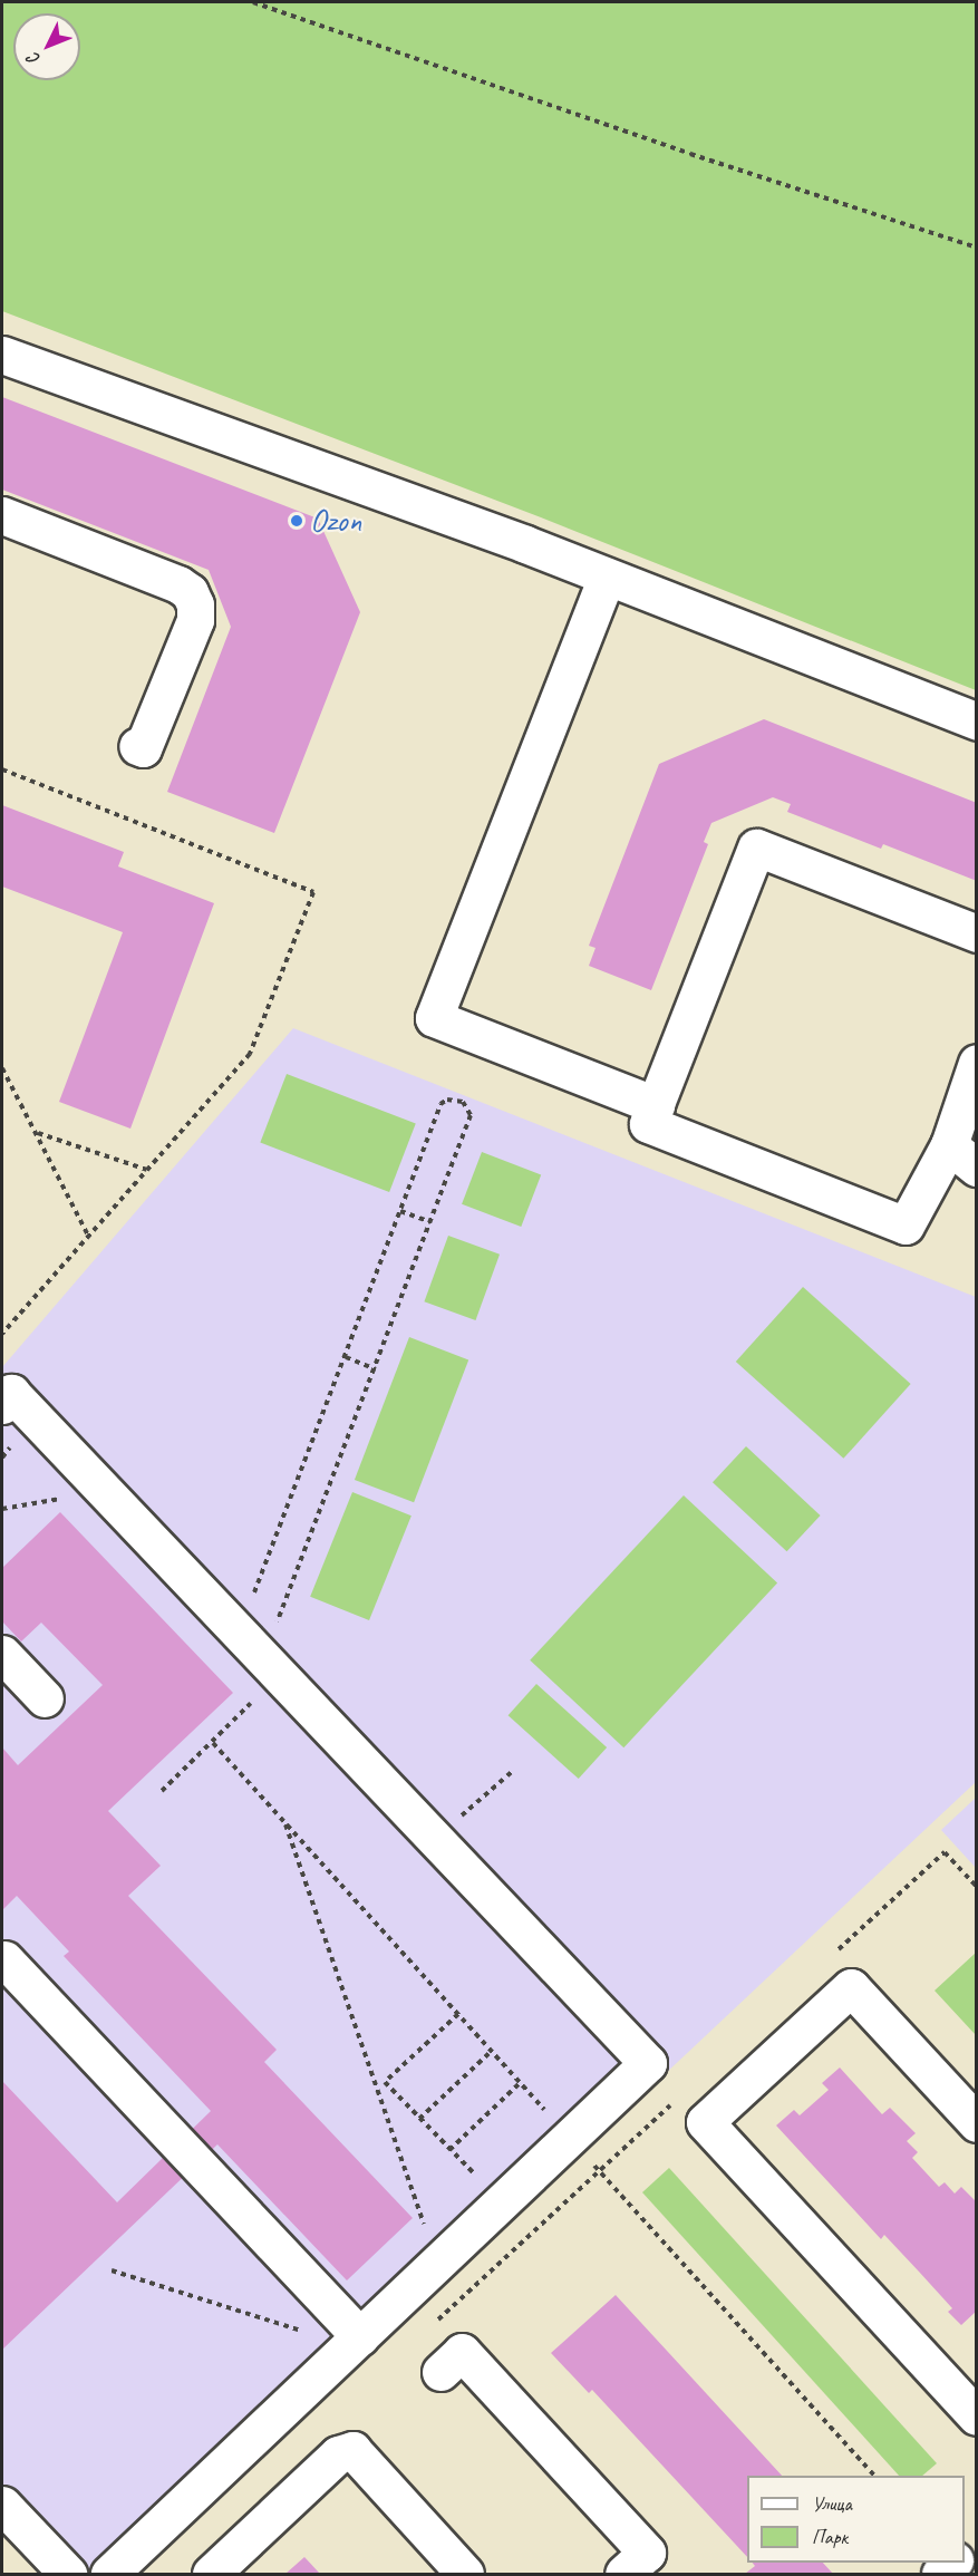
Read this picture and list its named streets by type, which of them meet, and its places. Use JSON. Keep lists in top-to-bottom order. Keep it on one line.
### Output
{"places":["Ozon"],"legend":["Улица","Парк"],"north":"bottom left"}
